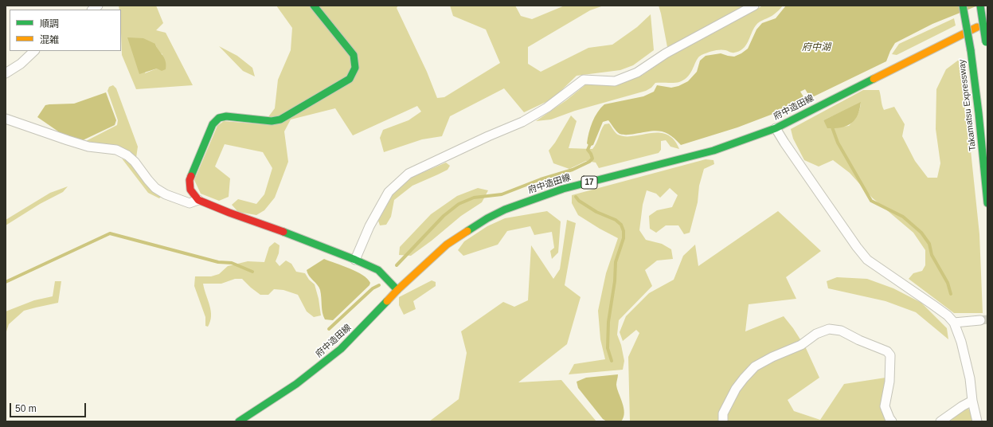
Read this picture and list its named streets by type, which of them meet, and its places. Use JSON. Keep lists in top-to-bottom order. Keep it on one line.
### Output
{"streets":{"main road":["Takamatsu Expressway","府中造田線","17"]},"water":["府中湖"],"legend":["順調","混雑"],"scale_bar":"50 m"}
